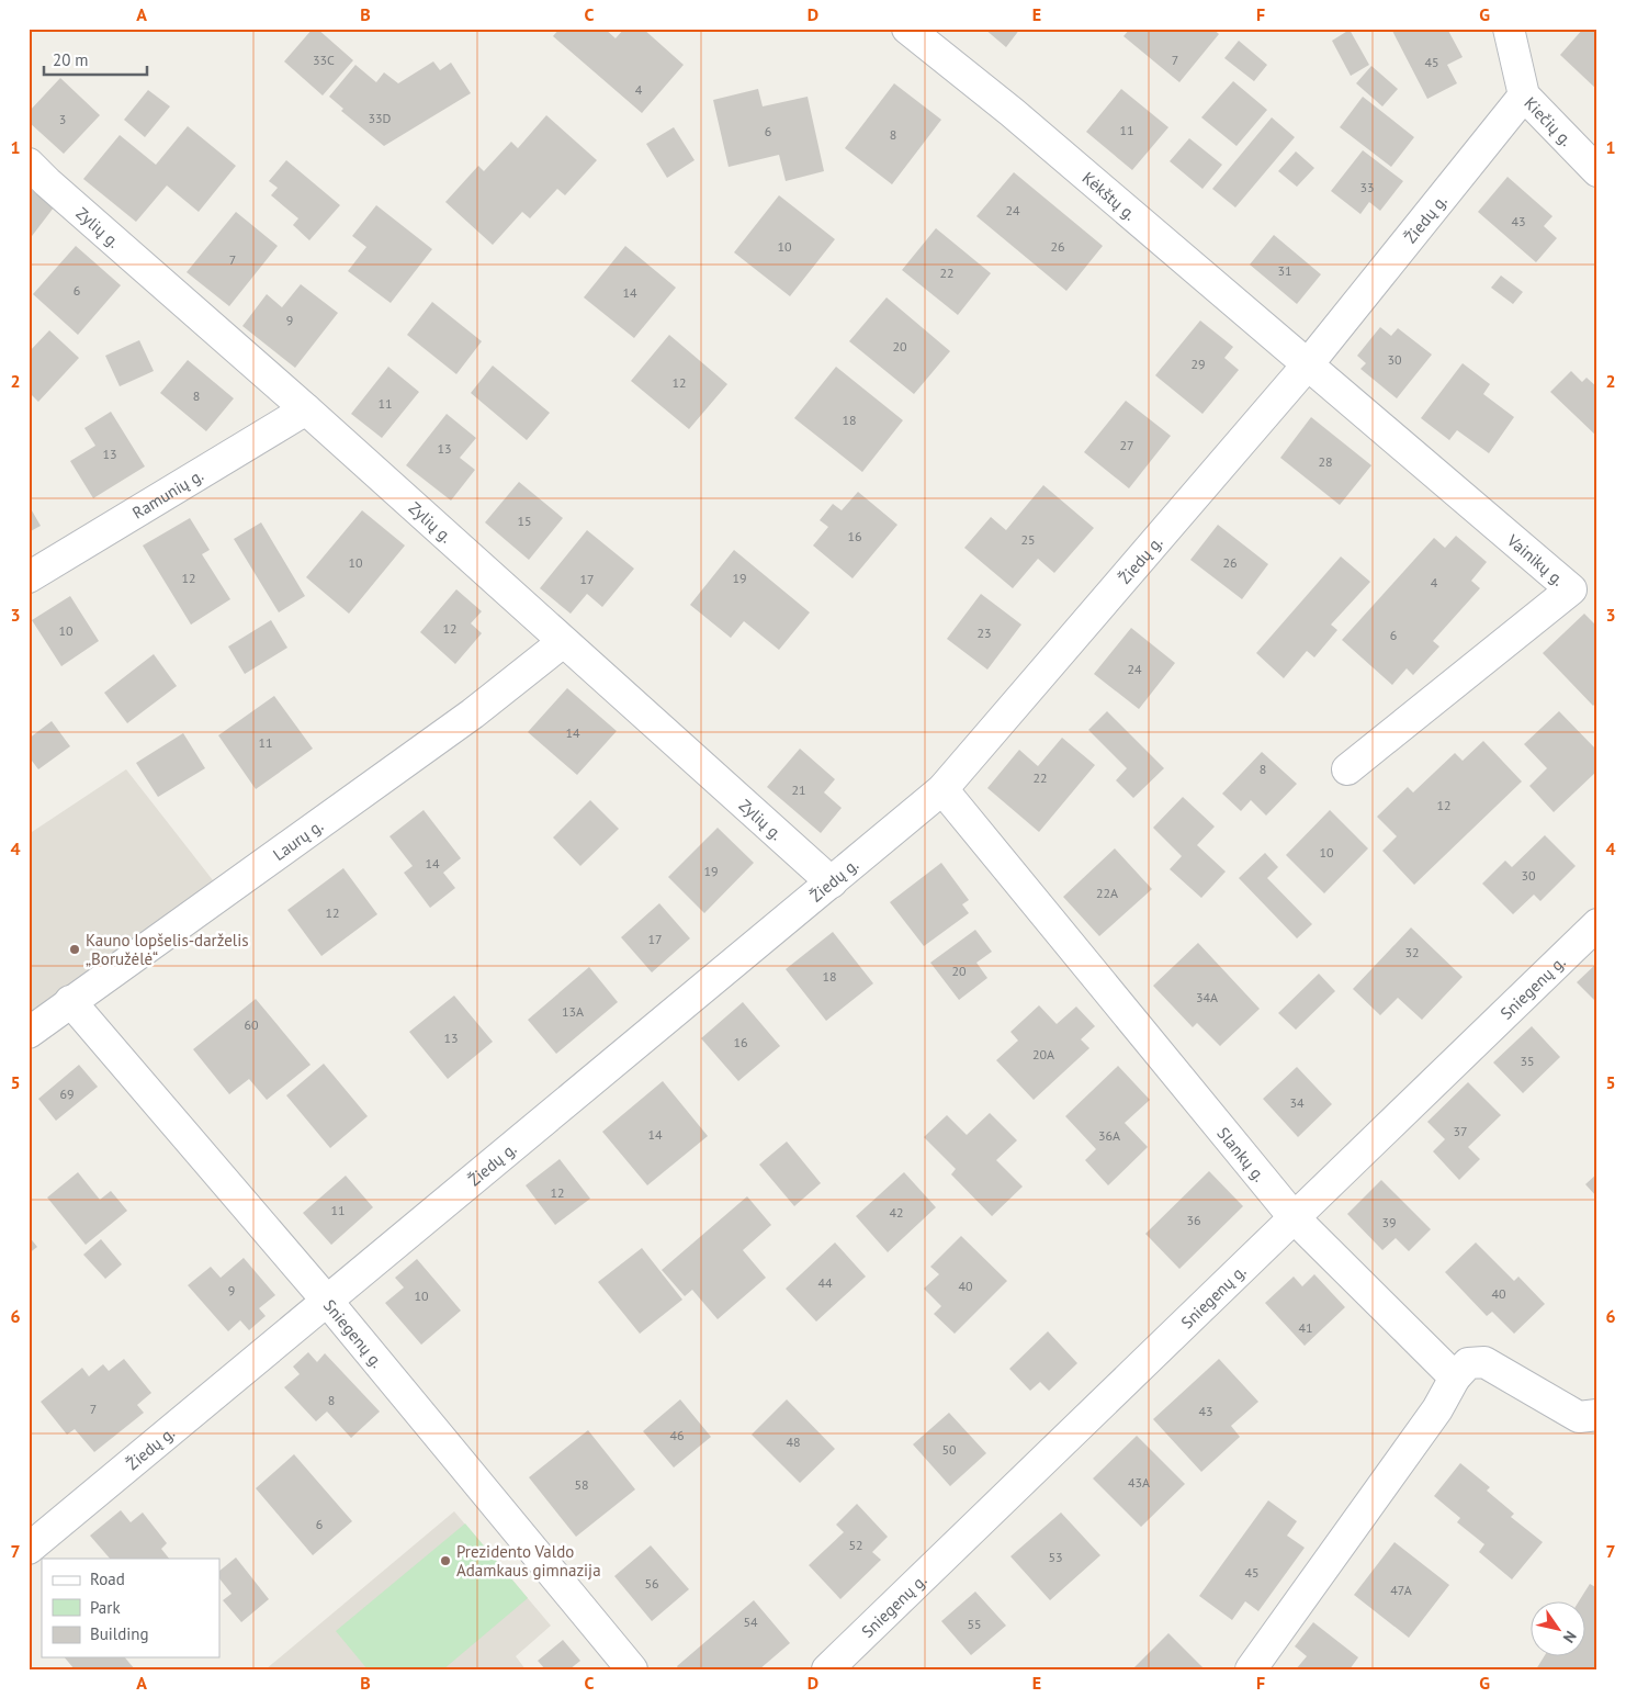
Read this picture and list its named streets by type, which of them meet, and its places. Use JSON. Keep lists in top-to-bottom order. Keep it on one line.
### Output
{"streets":{"street":["Kiečių g.","Kėkštų g.","Žiedų g.","Zylių g.","Ramunių g.","Vainikų g.","Laurų g.","Sniegenų g.","Slankų g."]},"crossings":[["Kiečių g.","Žiedų g."],["Kėkštų g.","Žiedų g."],["Kėkštų g.","Vainikų g."],["Žiedų g.","Zylių g."],["Žiedų g.","Vainikų g."],["Žiedų g.","Sniegenų g."],["Žiedų g.","Slankų g."],["Zylių g.","Ramunių g."],["Zylių g.","Laurų g."],["Laurų g.","Sniegenų g."],["Sniegenų g.","Slankų g."]],"places":["Kauno lopšelis-darželis „Boružėlė“","Prezidento Valdo Adamkaus gimnazija"],"house_numbers":["33C","7","45","4","33D","3","11","6","8","33","24","43","10","26","7","31","22","6","14","9","20","30","29","12","8","11","18","27","13","13","28","15","16","25","10","26","12","19","17","4","12","10","23","6","24","14","11","8","22","21","12","10","14","19","30","22A","12","17","32","20","18","34A","13A","60","13","16","20A","35","69","34","37","14","36A","12","11","42","36","39","44","40","9","40","10","41","8","7","43","46","48","50","43A","58","6","52","53","45","56","47A","54","55"],"legend":["Road","Park","Building"],"scale_bar":"20 m","north":"bottom right","grid":{"columns":["A","B","C","D","E","F","G"],"rows":["1","2","3","4","5","6","7"]}}
